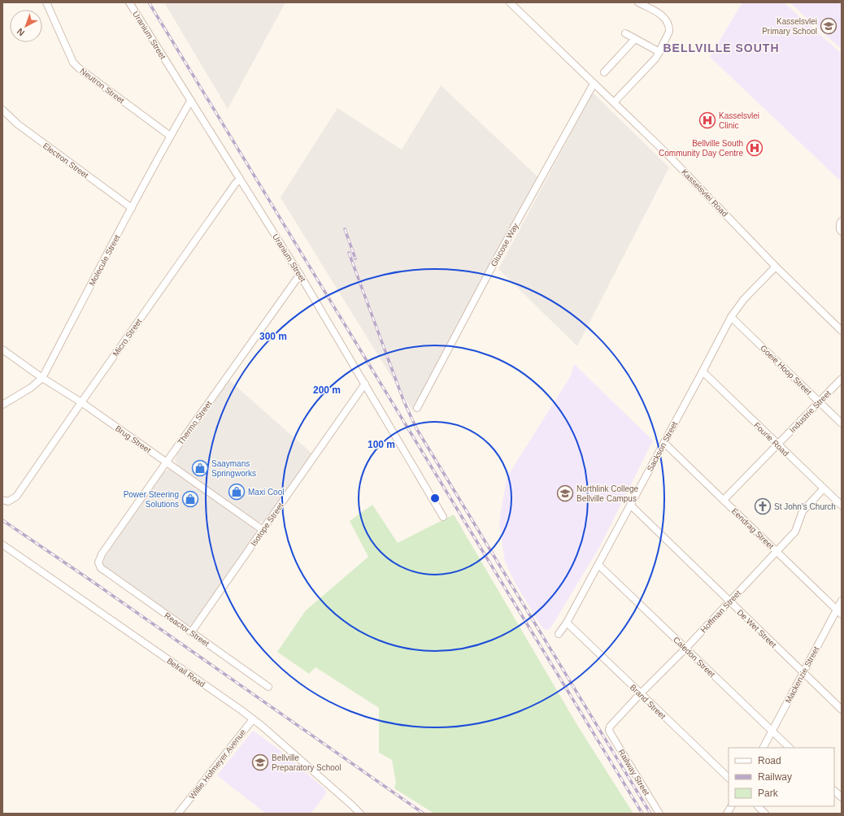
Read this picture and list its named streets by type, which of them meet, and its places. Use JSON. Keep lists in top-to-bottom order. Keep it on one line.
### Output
{"streets":{"street":["Uranium Street","Neutron Street","Electron Street","Kasselsvlei Road","Glucose Way","Molecule Street","Micro Street","Goeie Hoop Street","Industrie Street","Thermo Street","Brug Street","Fourie Road","Sackson Street","Isotope Street","Eendrag Street","Hoffman Street","De Wet Street","Reactor Street","Caledon Street","Belrail Road","Mackenzie Street","Brand Street","Willie Hofmeyer Avenue","Railway Street"]},"crossings":[["Uranium Street","Molecule Street"],["Uranium Street","Micro Street"],["Uranium Street","Thermo Street"],["Uranium Street","Isotope Street"],["Neutron Street","Molecule Street"],["Electron Street","Molecule Street"],["Kasselsvlei Road","Glucose Way"],["Kasselsvlei Road","Sackson Street"],["Molecule Street","Brug Street"],["Micro Street","Brug Street"],["Goeie Hoop Street","Industrie Street"],["Goeie Hoop Street","Sackson Street"],["Industrie Street","Fourie Road"],["Industrie Street","Eendrag Street"],["Thermo Street","Brug Street"],["Thermo Street","Reactor Street"],["Brug Street","Isotope Street"],["Fourie Road","Sackson Street"],["Fourie Road","Hoffman Street"],["Sackson Street","Eendrag Street"],["Sackson Street","De Wet Street"],["Sackson Street","Caledon Street"],["Sackson Street","Brand Street"],["Isotope Street","Reactor Street"],["Eendrag Street","Hoffman Street"],["Eendrag Street","Mackenzie Street"],["Hoffman Street","De Wet Street"],["Hoffman Street","Caledon Street"],["Hoffman Street","Brand Street"],["Hoffman Street","Railway Street"],["De Wet Street","Mackenzie Street"],["Caledon Street","Mackenzie Street"],["Belrail Road","Willie Hofmeyer Avenue"]],"districts":["BELLVILLE SOUTH"],"places":{"school or university":["Kasselsvlei Primary School","Northlink College Bellville Campus","Bellville Preparatory School"],"hospital":["Kasselsvlei Clinic","Bellville South Community Day Centre"],"shop":["Saaymans Springworks","Maxi Cool","Power Steering Solutions"],"church":["St John's Church"]},"legend":["Road","Railway","Park"],"north":"bottom left","rings":["300 m","200 m","100 m"]}
